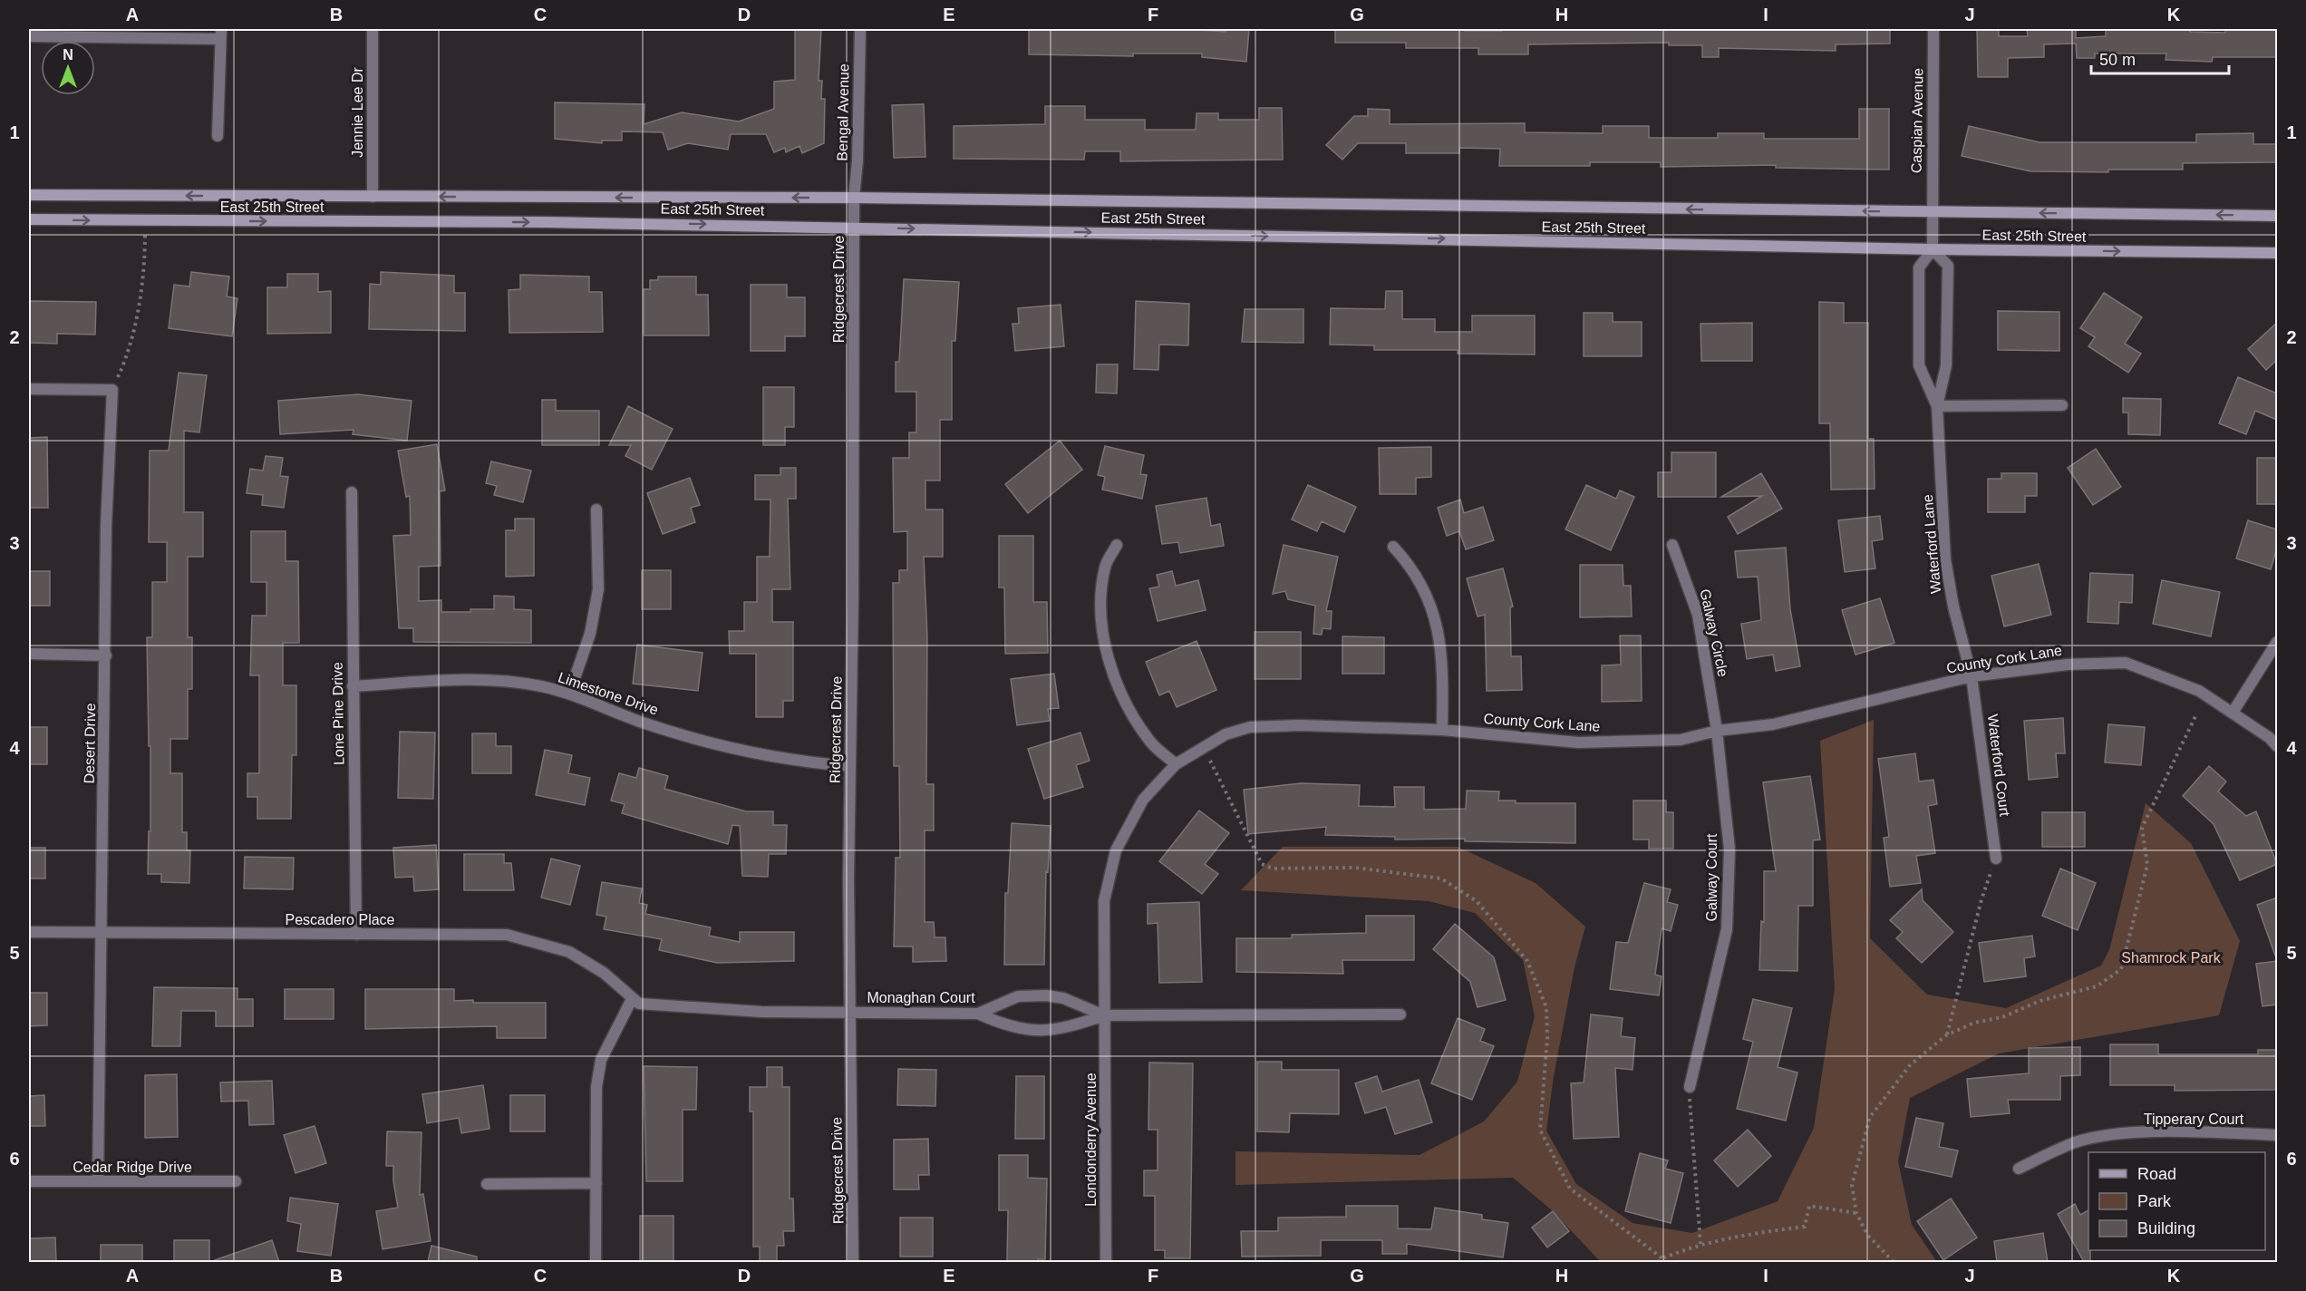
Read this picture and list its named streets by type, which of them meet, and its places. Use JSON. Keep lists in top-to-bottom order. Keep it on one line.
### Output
{"streets":{"street":["Jennie Lee Dr","Bengal Avenue","Caspian Avenue","East 25th Street","Ridgecrest Drive","Waterford Lane","Galway Circle","County Cork Lane","Limestone Drive","Lone Pine Drive","Desert Drive","Waterford Court","Galway Court","Pescadero Place","Monaghan Court","Tipperary Court","Londonderry Avenue","Cedar Ridge Drive"]},"crossings":[["Jennie Lee Dr","East 25th Street"],["Bengal Avenue","East 25th Street"],["Bengal Avenue","Ridgecrest Drive"],["Caspian Avenue","East 25th Street"],["East 25th Street","Ridgecrest Drive"],["East 25th Street","Waterford Lane"],["Ridgecrest Drive","Limestone Drive"],["Ridgecrest Drive","Monaghan Court"],["Waterford Lane","County Cork Lane"],["Waterford Lane","Waterford Court"],["Galway Circle","County Cork Lane"],["Galway Circle","Galway Court"],["County Cork Lane","Waterford Court"],["County Cork Lane","Galway Court"],["County Cork Lane","Monaghan Court"],["County Cork Lane","Londonderry Avenue"],["Limestone Drive","Lone Pine Drive"],["Lone Pine Drive","Pescadero Place"],["Desert Drive","Pescadero Place"],["Desert Drive","Cedar Ridge Drive"],["Pescadero Place","Monaghan Court"],["Monaghan Court","Londonderry Avenue"]],"parks":["Shamrock Park"],"legend":["Road","Park","Building"],"scale_bar":"50 m","north":"top","grid":{"columns":["A","B","C","D","E","F","G","H","I","J","K"],"rows":["1","2","3","4","5","6"]}}
